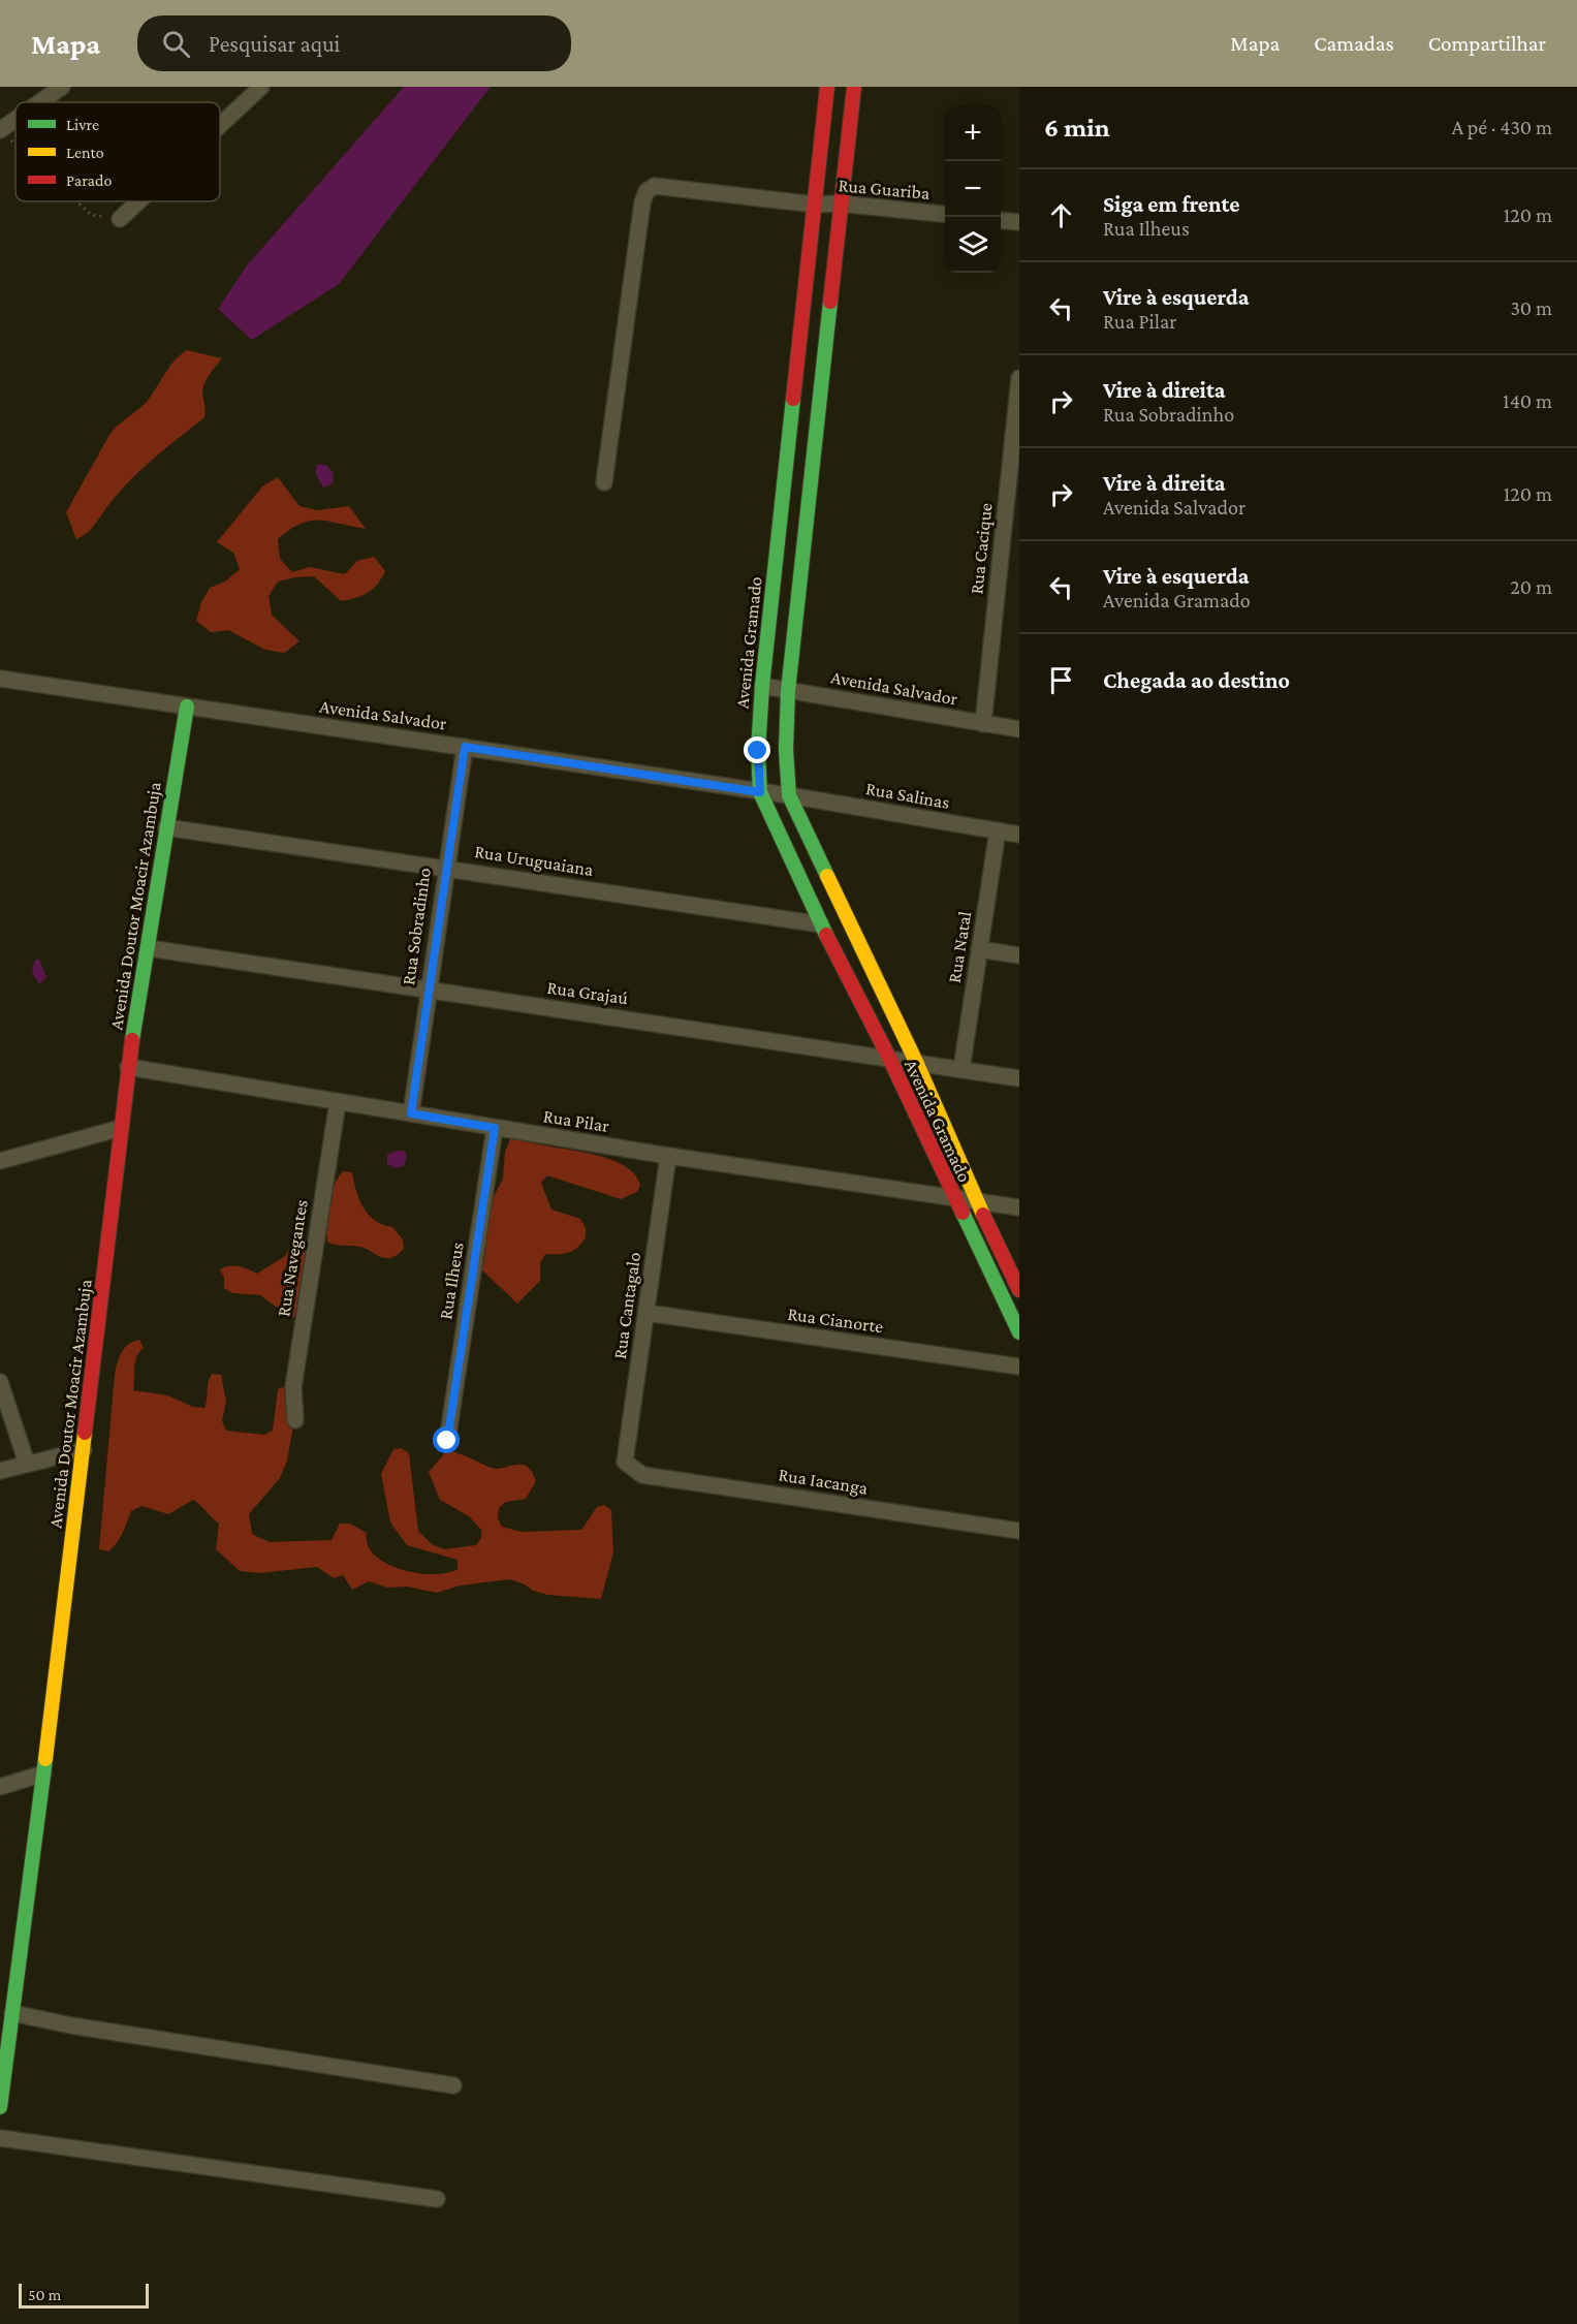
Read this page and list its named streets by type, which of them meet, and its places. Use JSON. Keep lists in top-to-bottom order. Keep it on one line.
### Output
{"streets":{"street":["Rua Guariba","Rua Cacique","Avenida Gramado","Avenida Salvador","Rua Salinas","Rua Uruguaiana","Avenida Doutor Moacir Azambuja","Rua Sobradinho","Rua Natal","Rua Grajaú","Rua Pilar","Rua Navegantes","Rua Ilheus","Rua Cantagalo","Rua Cianorte","Rua Iacanga"]},"crossings":[["Rua Guariba","Avenida Gramado"],["Rua Cacique","Avenida Salvador"],["Avenida Gramado","Avenida Salvador"],["Avenida Gramado","Rua Salinas"],["Avenida Gramado","Rua Uruguaiana"],["Avenida Gramado","Rua Grajaú"],["Avenida Gramado","Rua Pilar"],["Avenida Salvador","Rua Salinas"],["Avenida Salvador","Avenida Doutor Moacir Azambuja"],["Avenida Salvador","Rua Sobradinho"],["Rua Salinas","Rua Natal"],["Rua Uruguaiana","Avenida Doutor Moacir Azambuja"],["Rua Uruguaiana","Rua Sobradinho"],["Avenida Doutor Moacir Azambuja","Rua Grajaú"],["Avenida Doutor Moacir Azambuja","Rua Pilar"],["Rua Sobradinho","Rua Grajaú"],["Rua Sobradinho","Rua Pilar"],["Rua Natal","Rua Grajaú"],["Rua Pilar","Rua Navegantes"],["Rua Pilar","Rua Ilheus"],["Rua Pilar","Rua Cantagalo"],["Rua Cantagalo","Rua Cianorte"],["Rua Cantagalo","Rua Iacanga"]],"legend":["Livre","Lento","Parado"],"scale_bar":"50 m","page":{"header":"Mapa","search":"Pesquisar aqui","nav":["Mapa","Camadas","Compartilhar"],"heading":["6 min","A pé · 430 m"],"map_buttons":["+","−"],"list":[["Siga em frente","Rua Ilheus","120 m"],["Vire à esquerda","Rua Pilar","30 m"],["Vire à direita","Rua Sobradinho","140 m"],["Vire à direita","Avenida Salvador","120 m"],["Vire à esquerda","Avenida Gramado","20 m"],"Chegada ao destino"],"scale":"50 m"}}
